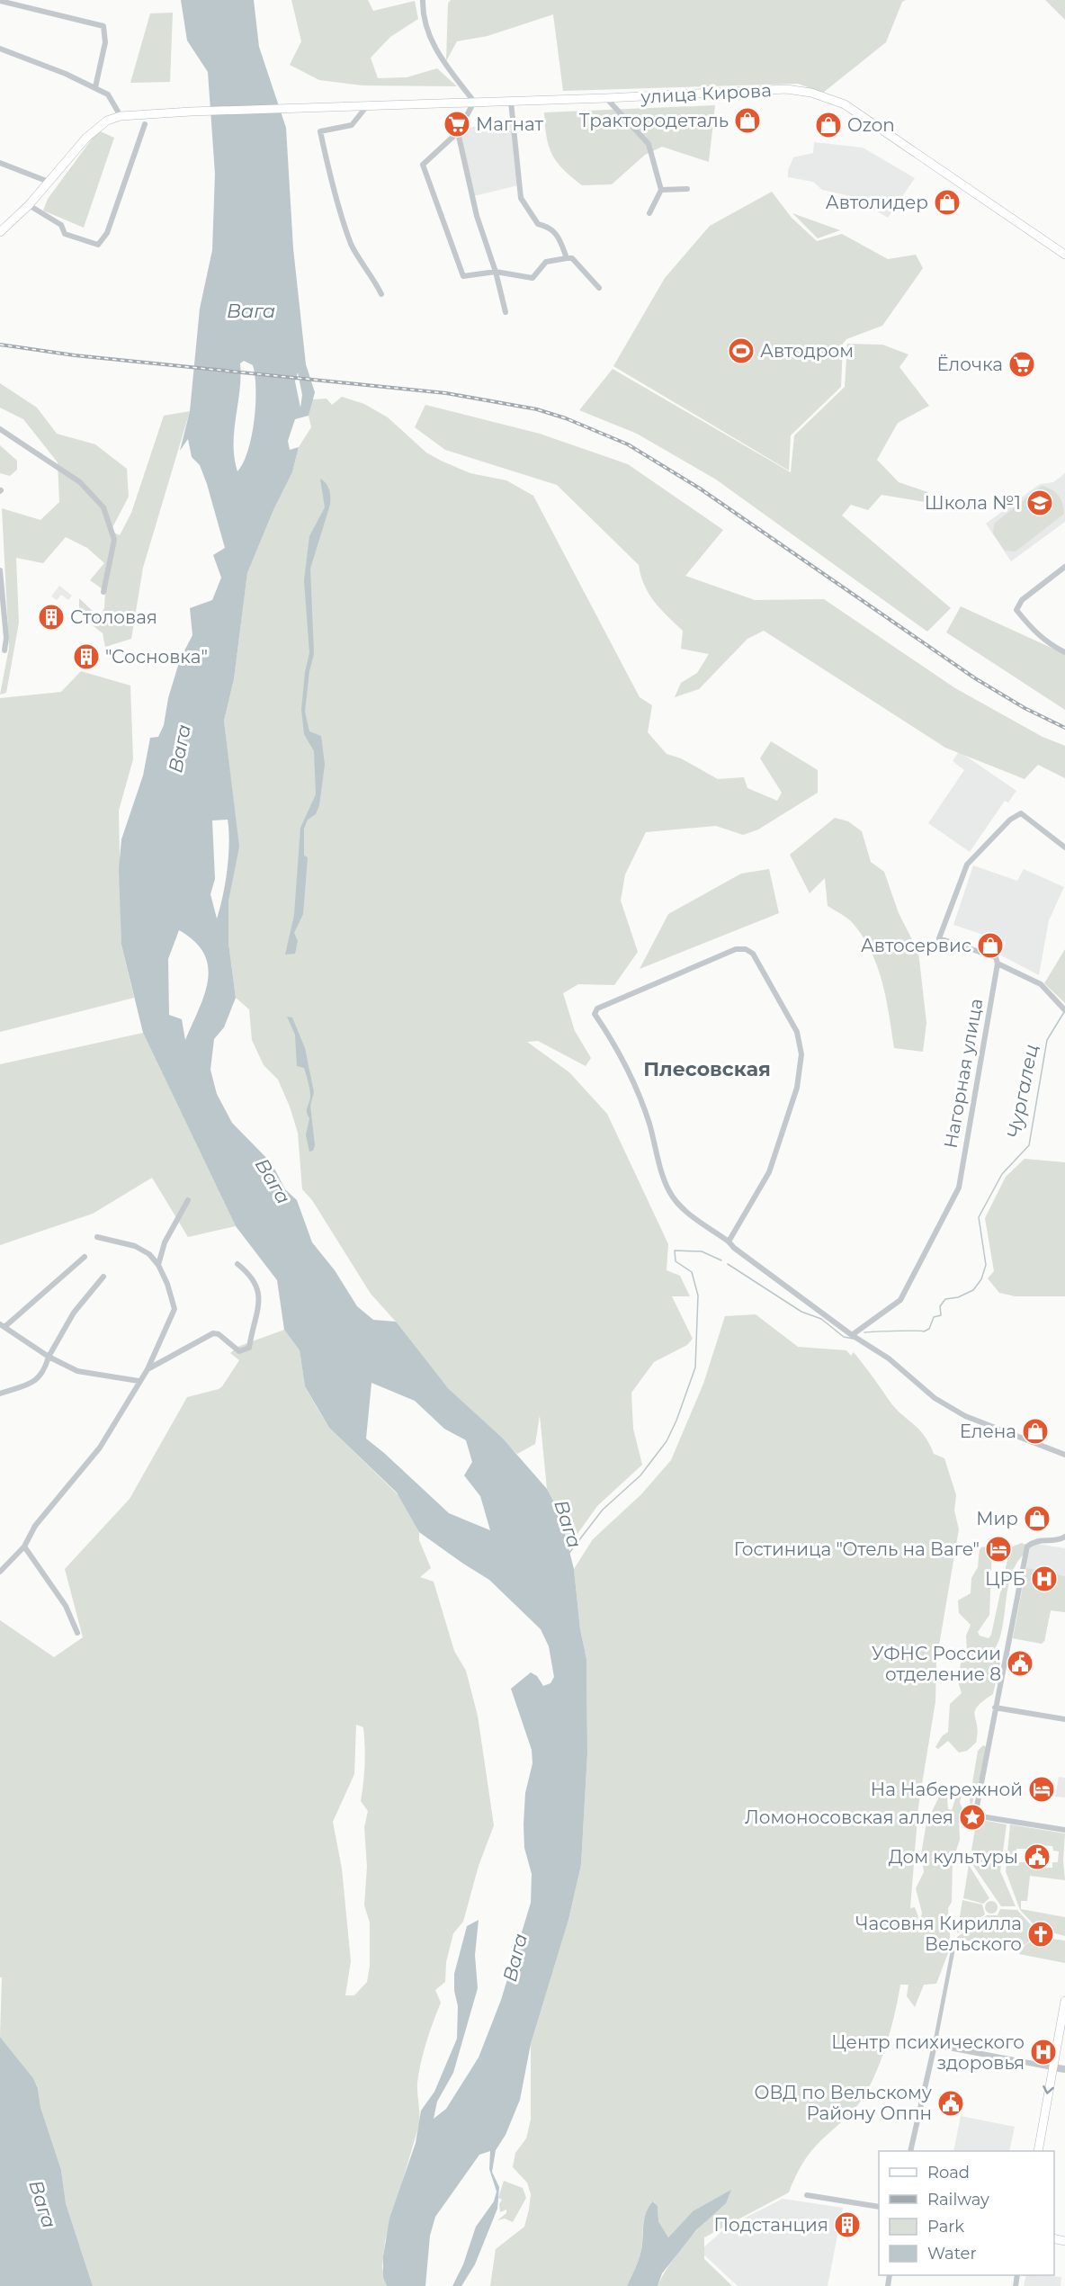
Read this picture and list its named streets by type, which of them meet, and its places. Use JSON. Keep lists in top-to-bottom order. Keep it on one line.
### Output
{"streets":{"main road":["улица Кирова"],"street":["Нагорная улица"]},"districts":["Плесовская"],"water":["Вага","Чургалец"],"places":{"shop":["Трактородеталь","Ozon","Автолидер","Автосервис","Елена","Мир"],"supermarket":["Магнат","Ёлочка"],"sports":["Автодром"],"school or university":["Школа №1"],"building":["Столовая","\"Сосновка\"","Подстанция"],"hotel":["Гостиница \"Отель на Ваге\"","На Набережной"],"hospital":["ЦРБ","Центр психического здоровья"],"public building":["УФНС России отделение 8","Дом культуры","ОВД по Вельскому Району Оппн"],"place":["Ломоносовская аллея"],"church":["Часовня Кирилла Вельского"]},"legend":["Road","Railway","Park","Water"]}
